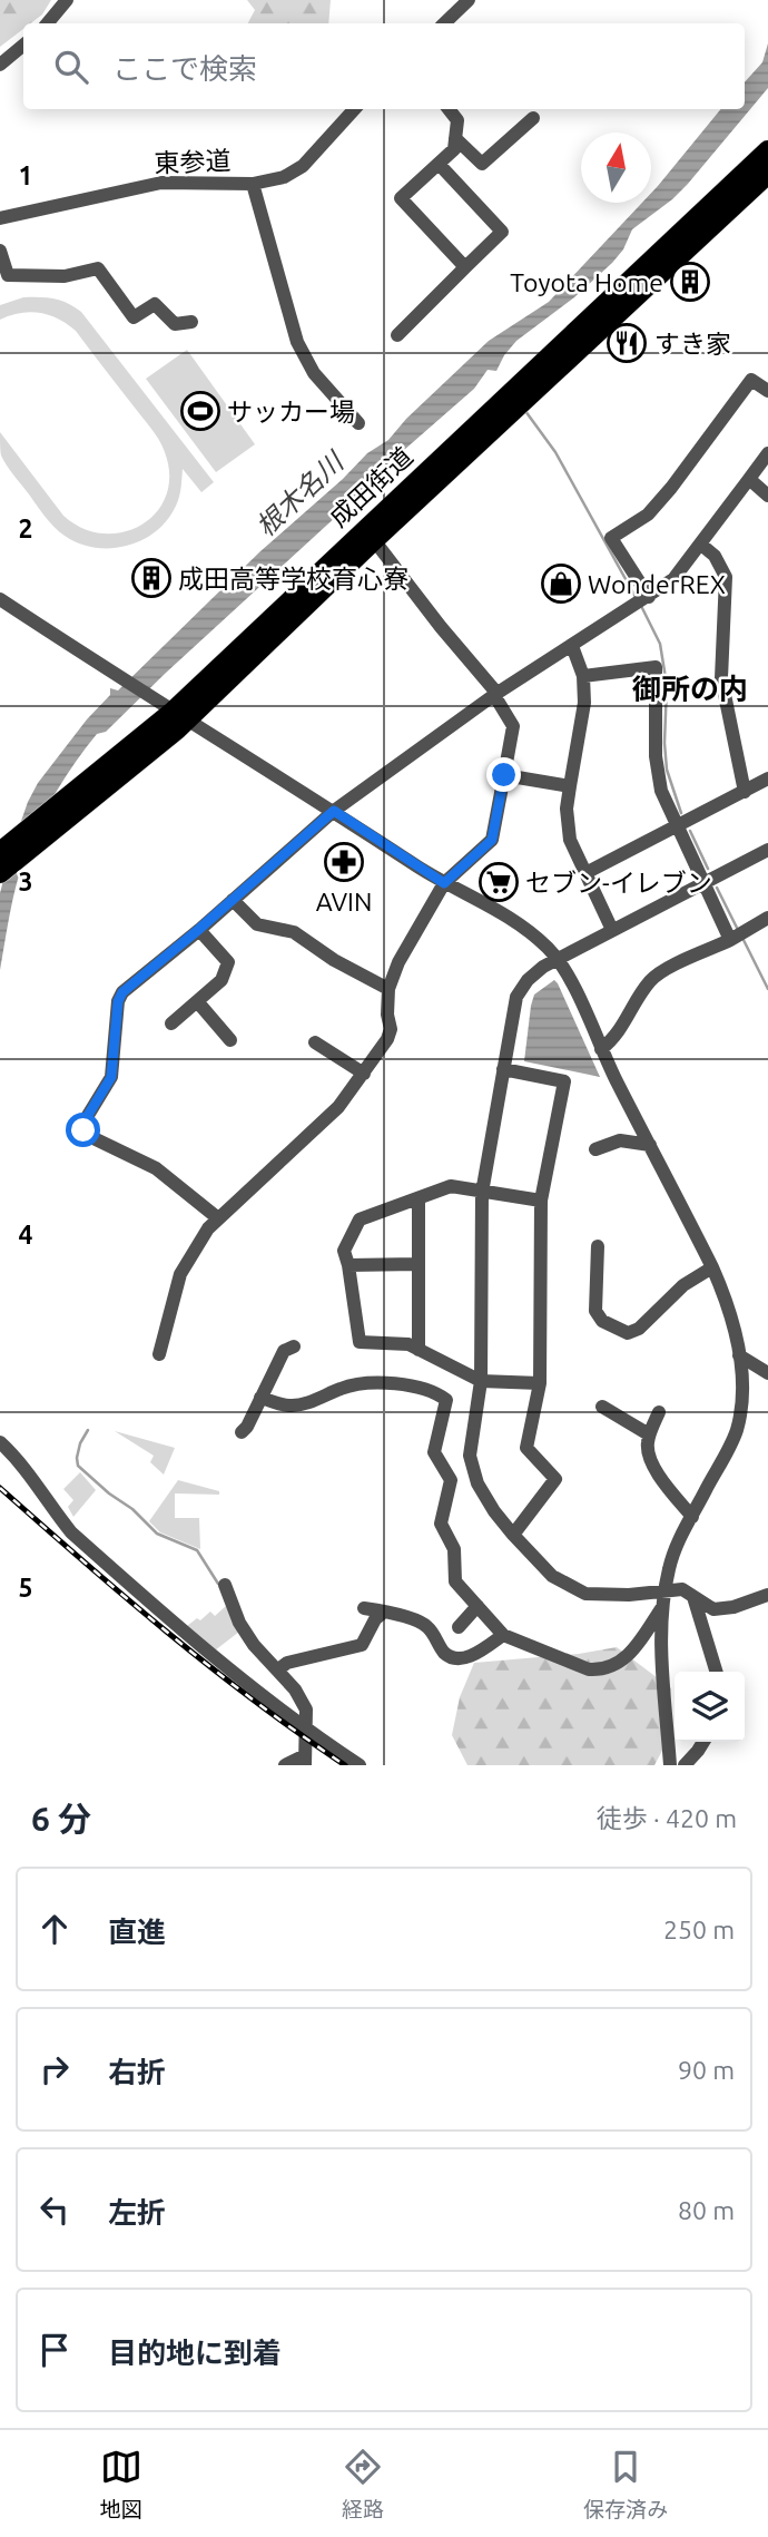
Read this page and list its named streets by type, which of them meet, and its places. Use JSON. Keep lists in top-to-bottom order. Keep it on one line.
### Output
{"streets":{"highway":["成田街道"],"street":["東参道"]},"districts":["御所の内"],"water":["根木名川"],"places":{"building":["Toyota Home","成田高等学校育心寮"],"restaurant":["すき家"],"sports":["サッカー場"],"shop":["WonderREX"],"pharmacy":["AVIN"],"supermarket":["セブン-イレブン"]},"north":"top","page":{"search":"ここで検索","heading":["6 分","徒歩 · 420 m"],"list":[["直進","250 m"],["右折","90 m"],["左折","80 m"],"目的地に到着"],"nav":["地図","経路","保存済み"]},"grid":{"rows":["1","2","3","4","5"]}}
